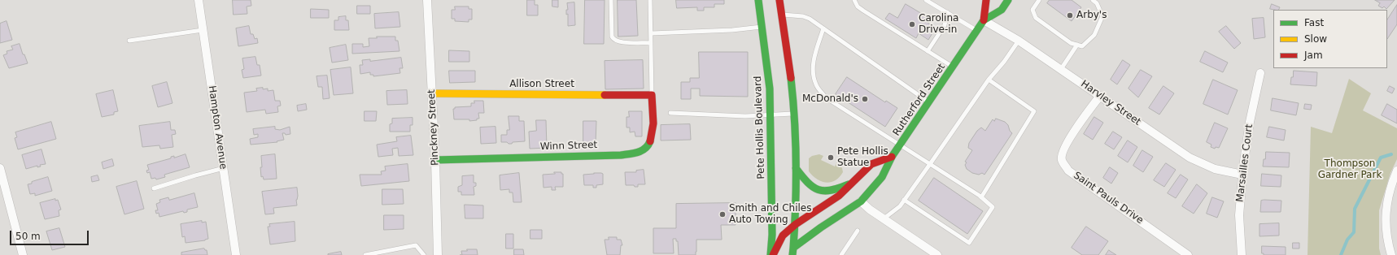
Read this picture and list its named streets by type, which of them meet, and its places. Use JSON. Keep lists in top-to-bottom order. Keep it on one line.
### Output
{"streets":{"main road":["Allison Street","Rutherford Street","Pete Hollis Boulevard","Winn Street"],"street":["Harvley Street","Hampton Avenue","Pinckney Street","Marsailles Court","Saint Pauls Drive"]},"crossings":[["Allison Street","Pinckney Street"],["Allison Street","Winn Street"],["Rutherford Street","Harvley Street"],["Harvley Street","Marsailles Court"],["Harvley Street","Saint Pauls Drive"],["Pinckney Street","Winn Street"]],"parks":["Thompson Gardner Park"],"places":["Arby's","Carolina Drive-in","McDonald's","Pete Hollis Statue","Smith and Chiles Auto Towing"],"legend":["Fast","Slow","Jam"],"scale_bar":"50 m"}
